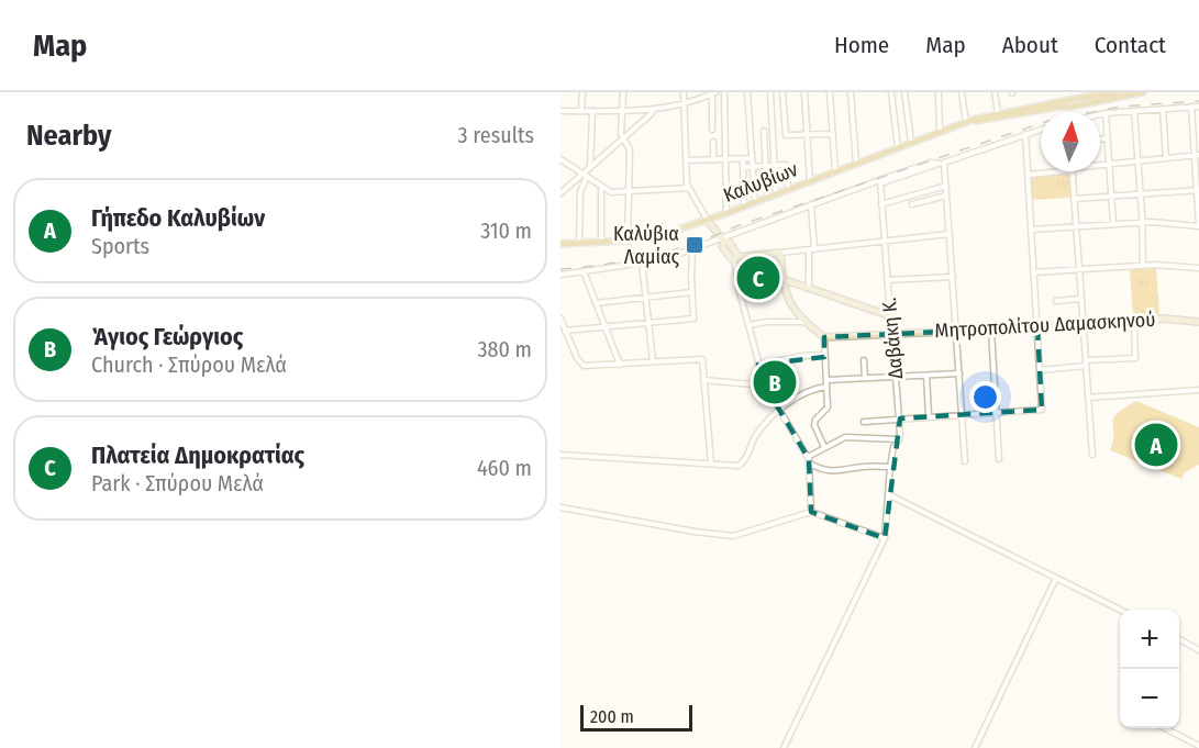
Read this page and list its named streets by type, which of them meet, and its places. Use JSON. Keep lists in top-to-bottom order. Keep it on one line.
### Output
{"streets":{"main road":["Καλυβίων"],"street":["Μητροπολίτου Δαμασκηνού","Δαβάκη Κ."]},"crossings":[["Μητροπολίτου Δαμασκηνού","Δαβάκη Κ."]],"places":{"transit":["Καλύβια Λαμίας"]},"scale_bar":"200 m","north":"top","page":{"header":"Map","nav":["Home","Map","About","Contact"],"heading":["Nearby","3 results"],"list":[{"mark":"A","name":"Γήπεδο Καλυβίων","note":"Sports","value":"310 m"},{"mark":"B","name":"Ὰγιος Γεώργιος","note":"Church · Σπύρου Μελά","value":"380 m"},{"mark":"C","name":"Πλατεία Δημοκρατίας","note":"Park · Σπύρου Μελά","value":"460 m"}],"pins":["C","B","A"],"map_buttons":["+","−"],"scale":"200 m"}}
